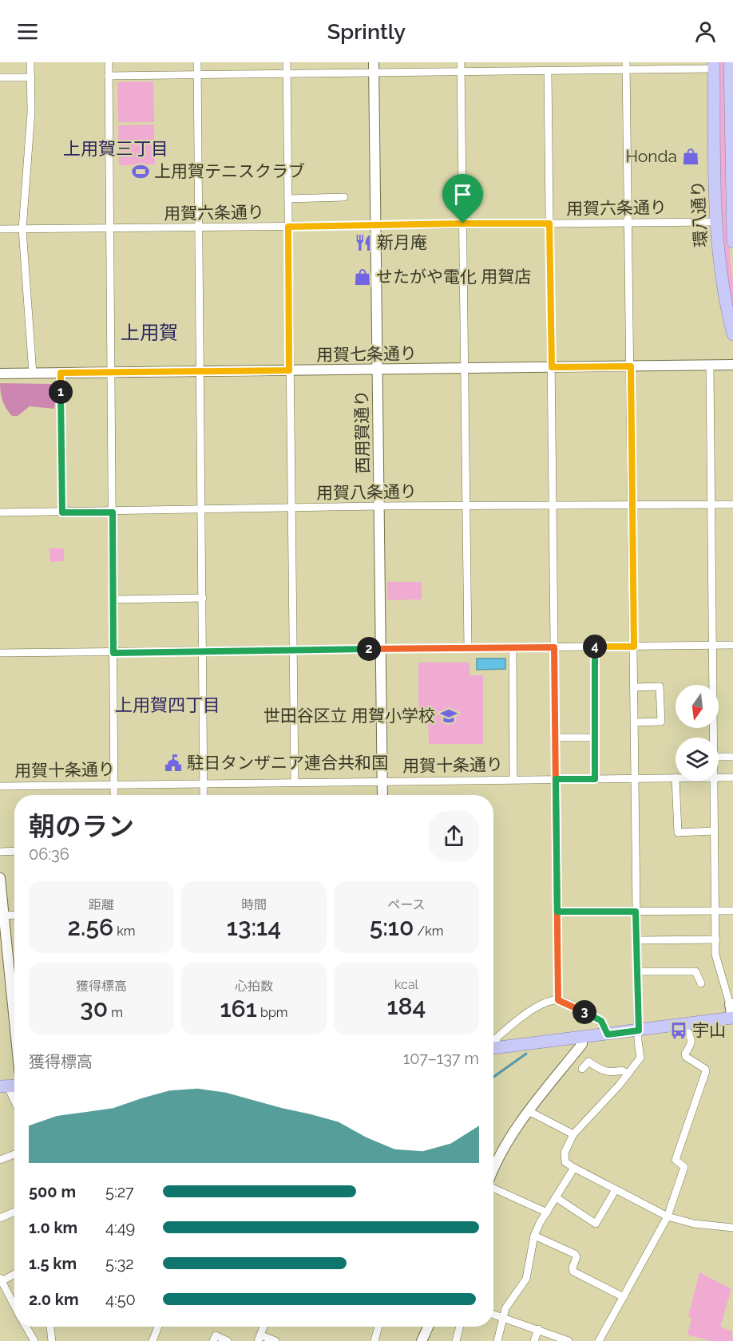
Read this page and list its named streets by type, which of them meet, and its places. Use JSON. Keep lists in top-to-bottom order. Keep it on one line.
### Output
{"streets":{"main road":["環八通り"],"street":["用賀六条通り","用賀七条通り","西用賀通り","用賀八条通り","用賀十条通り"]},"crossings":[["用賀六条通り","環八通り"],["用賀六条通り","西用賀通り"],["用賀七条通り","西用賀通り"],["西用賀通り","用賀八条通り"],["西用賀通り","用賀十条通り"]],"districts":["上用賀三丁目","上用賀","上用賀四丁目"],"places":{"shop":["Honda","せたがや電化 用賀店"],"sports":["上用賀テニスクラブ"],"restaurant":["新月庵"],"school or university":["世田谷区立 用賀小学校"],"public building":["駐日タンザニア連合共和国"],"bus stop":["宇山"]},"north":"bottom","page":{"header":"Sprintly","pins":["1","4","2","3"],"heading":["朝のラン","06:36"],"stats":[["距離","2.56 km"],["時間","13:14"],["ペース","5:10 /km"],["獲得標高","30 m"],["心拍数","161 bpm"],["kcal","184"]],"chart":["獲得標高","107–137 m"],"list":[{"name":"500 m","note":"5:27"},{"name":"1.0 km","note":"4:49"},{"name":"1.5 km","note":"5:32"},{"name":"2.0 km","note":"4:50"}]}}
